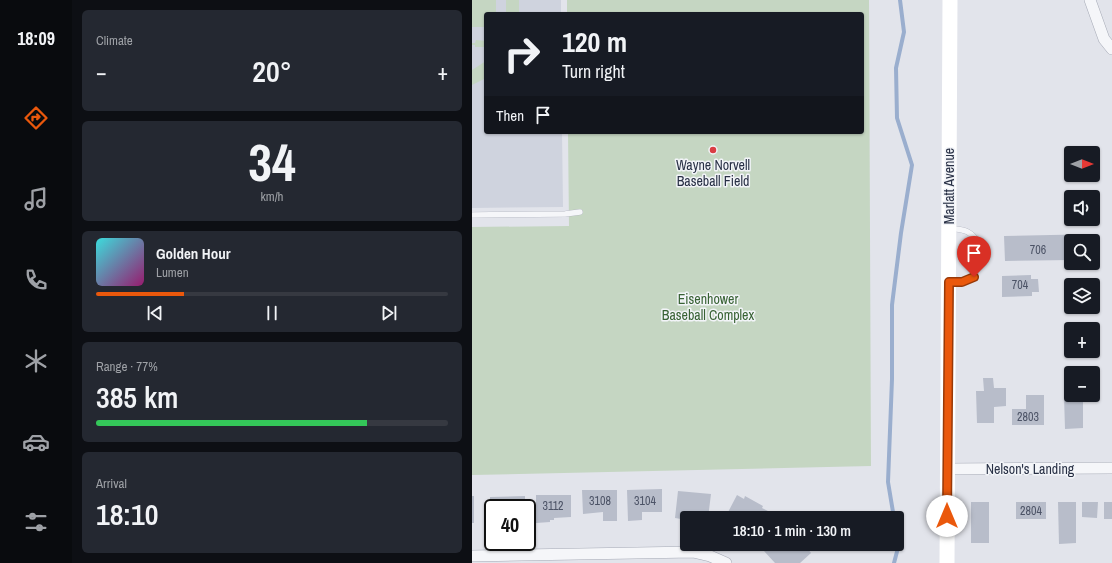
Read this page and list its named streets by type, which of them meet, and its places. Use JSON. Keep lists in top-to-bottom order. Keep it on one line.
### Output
{"streets":{"street":["Marlatt Avenue","Nelson's Landing"]},"crossings":[["Marlatt Avenue","Nelson's Landing"]],"parks":["Eisenhower Baseball Complex"],"places":["Wayne Norvell Baseball Field"],"house_numbers":["706","704","2803","3108","3104","3112","2804"],"north":"right","page":{"tabs":"18:09","tile":["Climate",["34","km/h"],["Range · 77%","385 km"],["Arrival","18:10"]],"turn":["120 m","Turn right"],"heat":["−","20°","+"],"then":"Then","map_buttons":["+","−"],"song":["Golden Hour","Lumen"],"limit":"40","trip":"18:10 · 1 min · 130 m"}}
